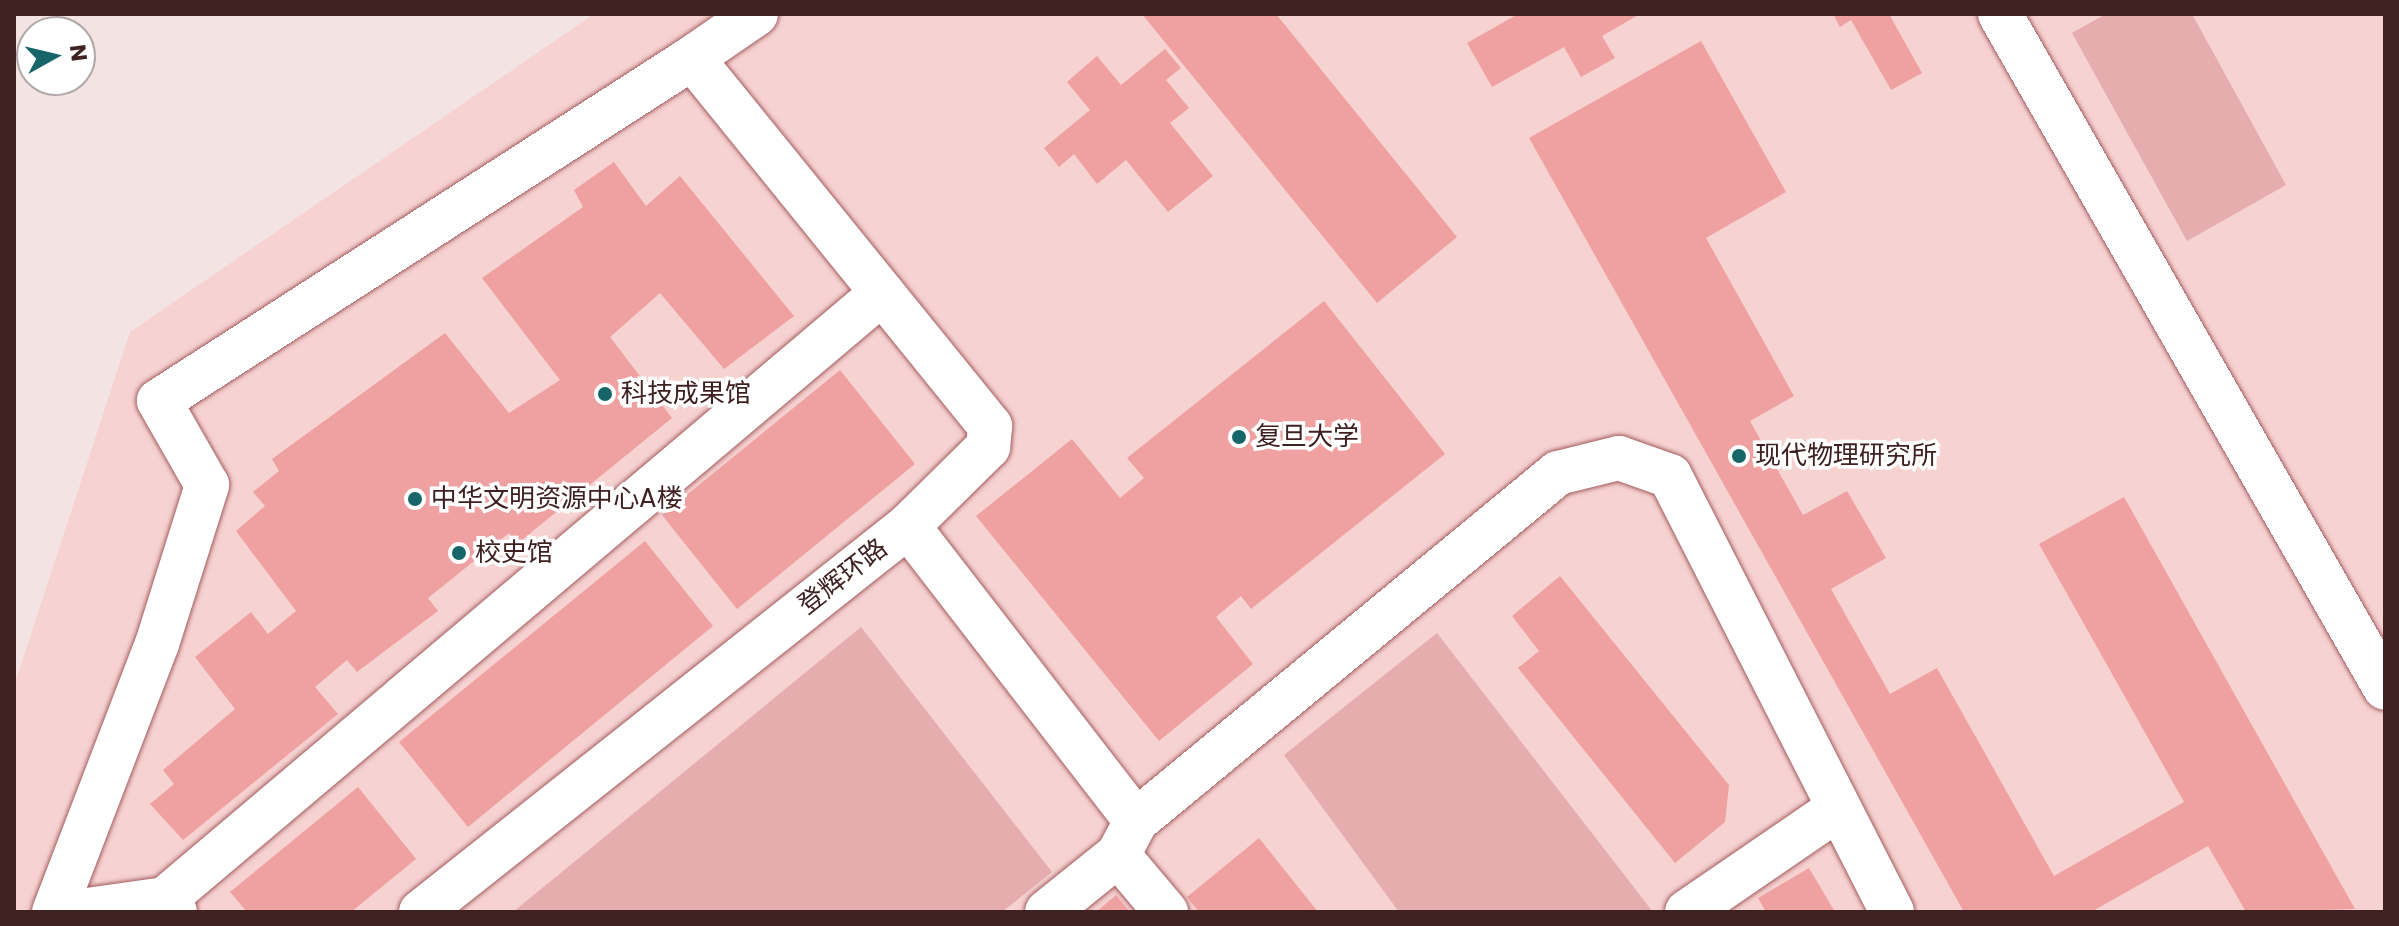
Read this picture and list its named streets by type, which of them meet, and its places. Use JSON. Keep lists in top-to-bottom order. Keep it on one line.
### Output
{"streets":{"lane":["登辉环路"]},"places":["科技成果馆","复旦大学","现代物理研究所","中华文明资源中心A楼","校史馆"],"north":"right"}
